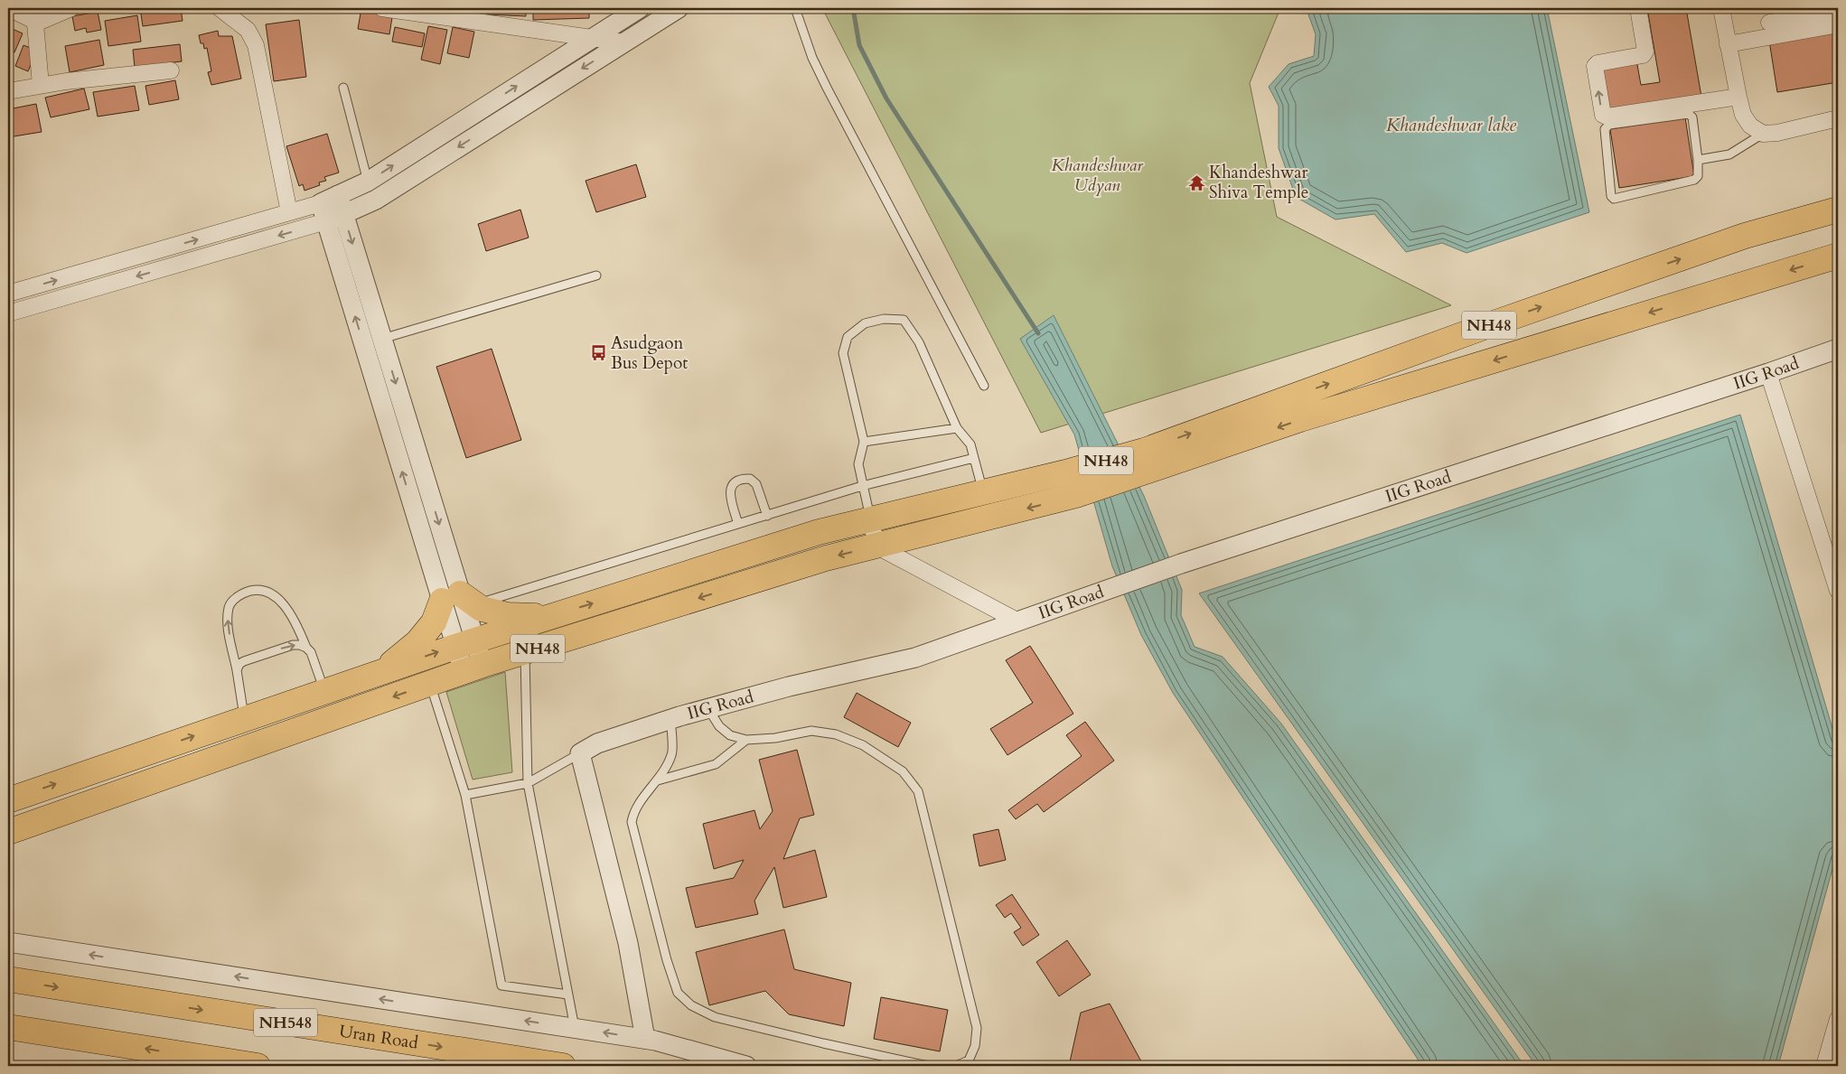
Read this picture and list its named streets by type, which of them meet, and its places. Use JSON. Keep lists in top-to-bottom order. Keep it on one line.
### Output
{"streets":{"highway":["NH48","NH548","Uran Road"],"street":["IIG Road"]},"water":["Khandeshwar lake"],"parks":["Khandeshwar Udyan"],"places":{"temple":["Khandeshwar Shiva Temple"],"bus stop":["Asudgaon Bus Depot"]}}
